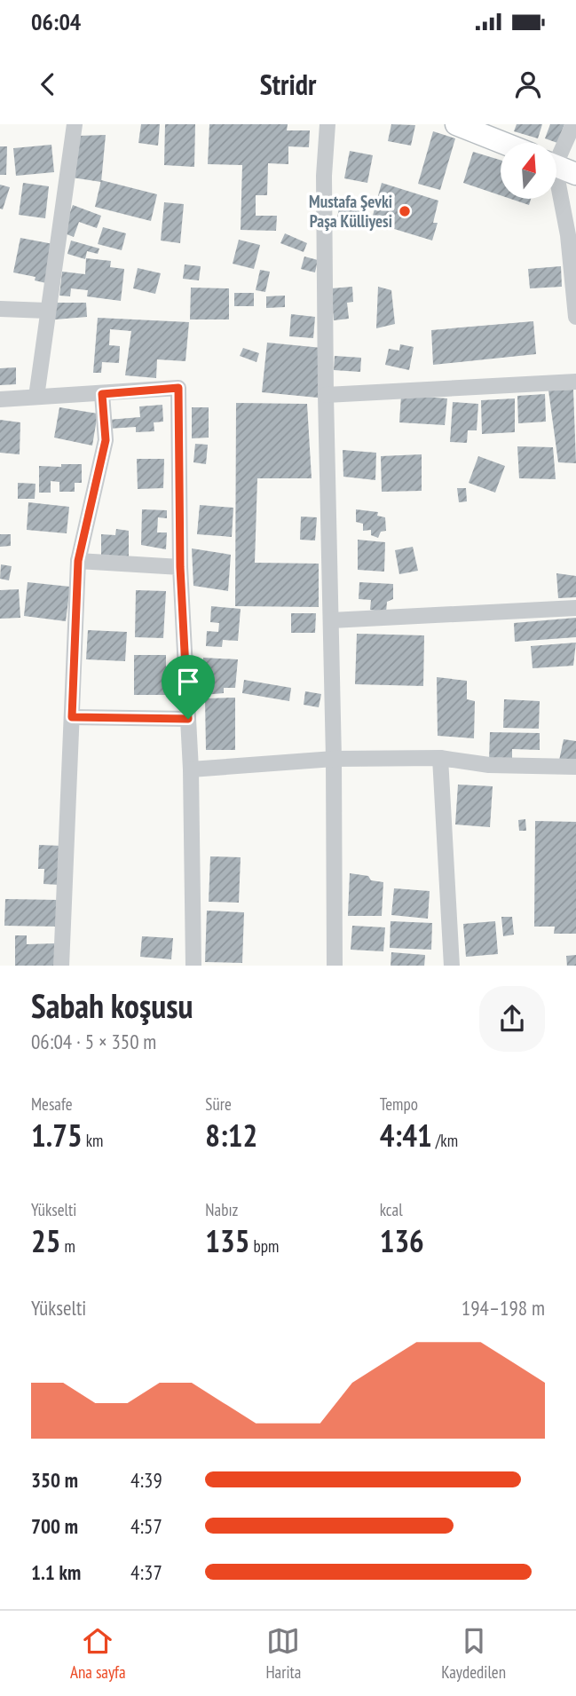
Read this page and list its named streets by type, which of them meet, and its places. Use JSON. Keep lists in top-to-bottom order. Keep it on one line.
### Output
{"places":["Mustafa Şevki Paşa Külliyesi"],"north":"top","page":{"status":"06:04","header":"Stridr","heading":["Sabah koşusu","06:04 · 5 × 350 m"],"stats":[["Mesafe","1.75 km"],["Süre","8:12"],["Tempo","4:41 /km"],["Yükselti","25 m"],["Nabız","135 bpm"],["kcal","136"]],"chart":["Yükselti","194–198 m"],"list":[{"name":"350 m","note":"4:39"},{"name":"700 m","note":"4:57"},{"name":"1.1 km","note":"4:37"}],"tabs":["Ana sayfa","Harita","Kaydedilen"]}}
